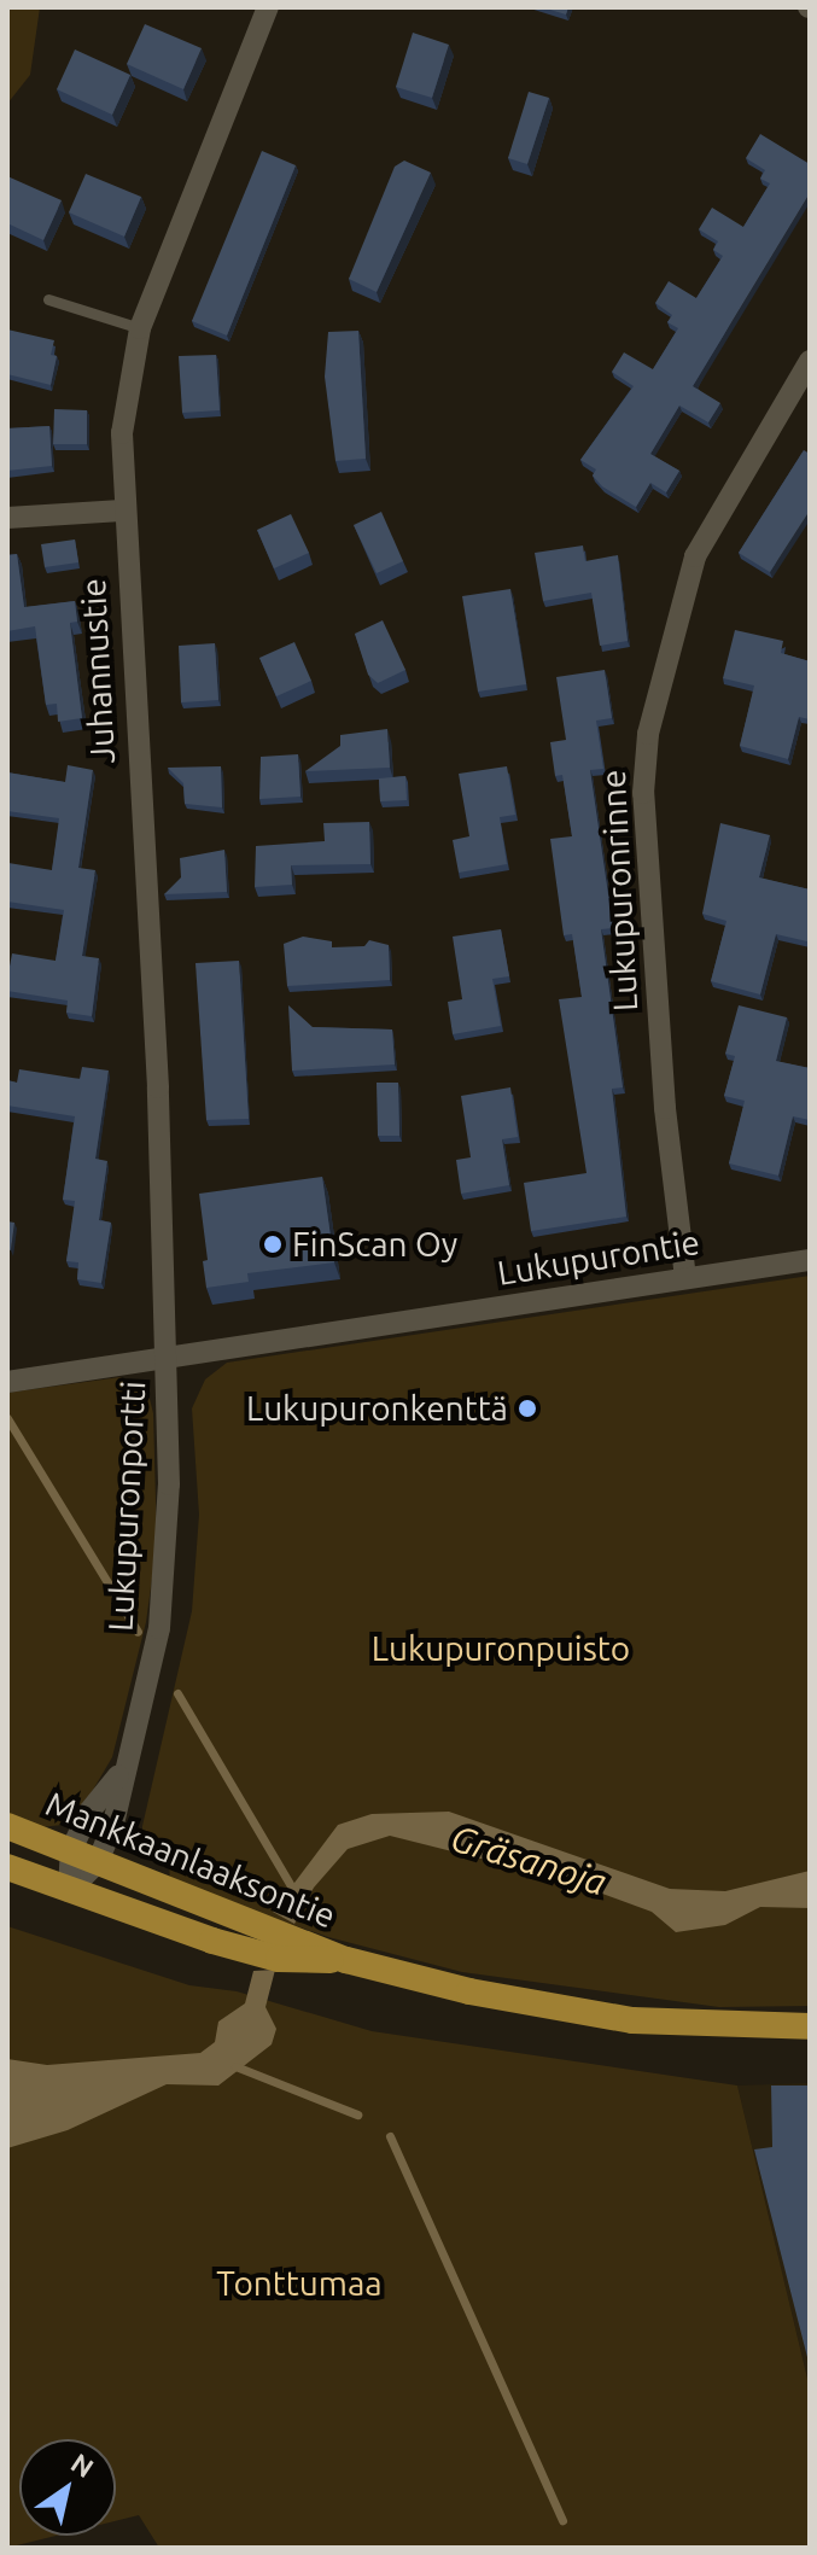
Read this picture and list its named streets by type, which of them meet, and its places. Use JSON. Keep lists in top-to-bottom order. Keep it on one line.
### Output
{"streets":{"main road":["Mankkaanlaaksontie"],"street":["Juhannustie","Lukupuronrinne","Lukupurontie","Lukupuronportti"]},"crossings":[["Juhannustie","Lukupurontie"],["Juhannustie","Lukupuronportti"],["Lukupuronrinne","Lukupurontie"],["Lukupurontie","Lukupuronportti"],["Lukupuronportti","Mankkaanlaaksontie"]],"water":["Gräsanoja"],"parks":["Lukupuronpuisto","Tonttumaa"],"places":["FinScan Oy","Lukupuronkenttä"],"north":"top right"}
